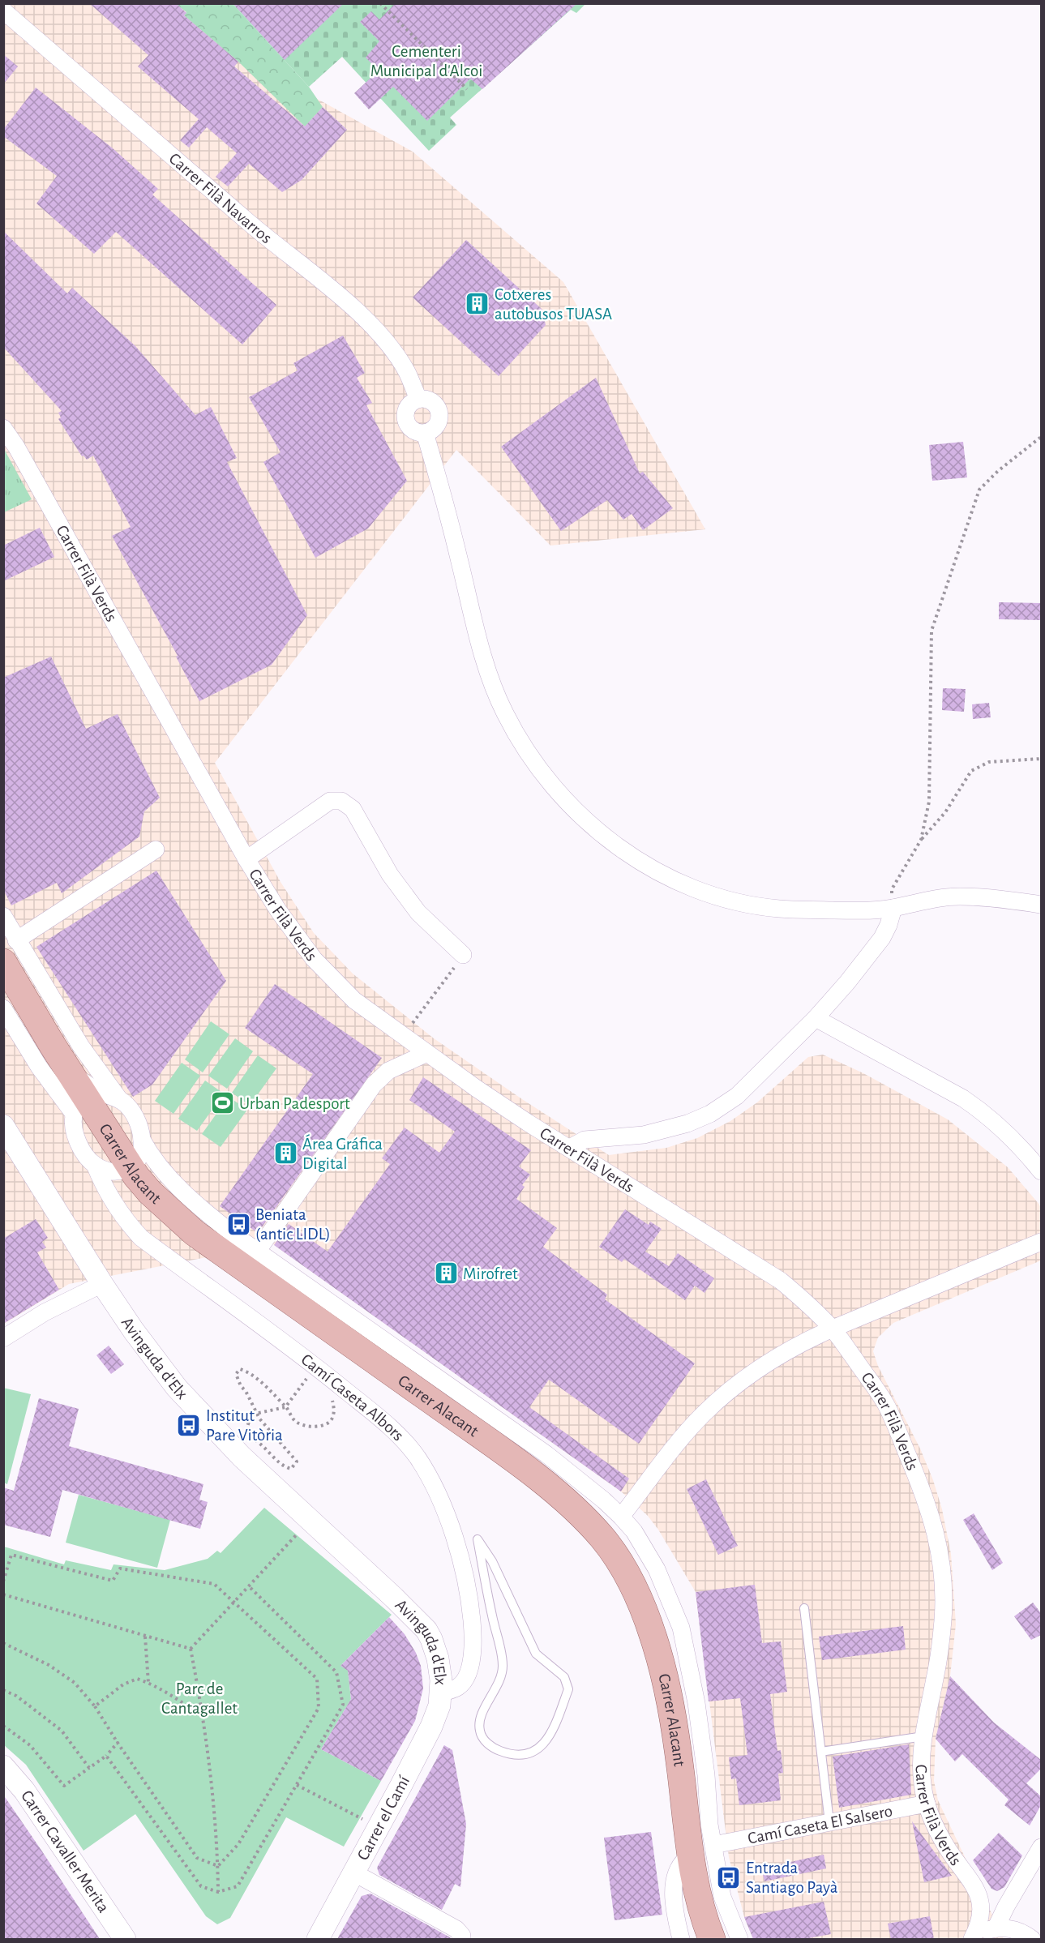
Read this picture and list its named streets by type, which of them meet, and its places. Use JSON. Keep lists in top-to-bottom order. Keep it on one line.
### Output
{"streets":{"main road":["Carrer Alacant"],"street":["Carrer Filà Navarros","Carrer Filà Verds","Avinguda d'Elx","Camí Caseta Albors","Carrer el Camí","Camí Caseta El Salsero","Carrer Cavaller Merita"]},"crossings":[["Carrer Filà Verds","Camí Caseta El Salsero"],["Carrer Alacant","Camí Caseta Albors"],["Carrer Alacant","Camí Caseta El Salsero"],["Avinguda d'Elx","Camí Caseta Albors"],["Avinguda d'Elx","Carrer el Camí"],["Camí Caseta Albors","Carrer el Camí"]],"parks":["Cementeri Municipal d'Alcoi","Parc de Cantagallet"],"places":{"building":["Cotxeres autobusos TUASA","Área Gráfica Digital","Mirofret"],"sports":["Urban Padesport"],"bus stop":["Beniata (antic LIDL)","Institut Pare Vitòria","Entrada Santiago Payà"]}}
